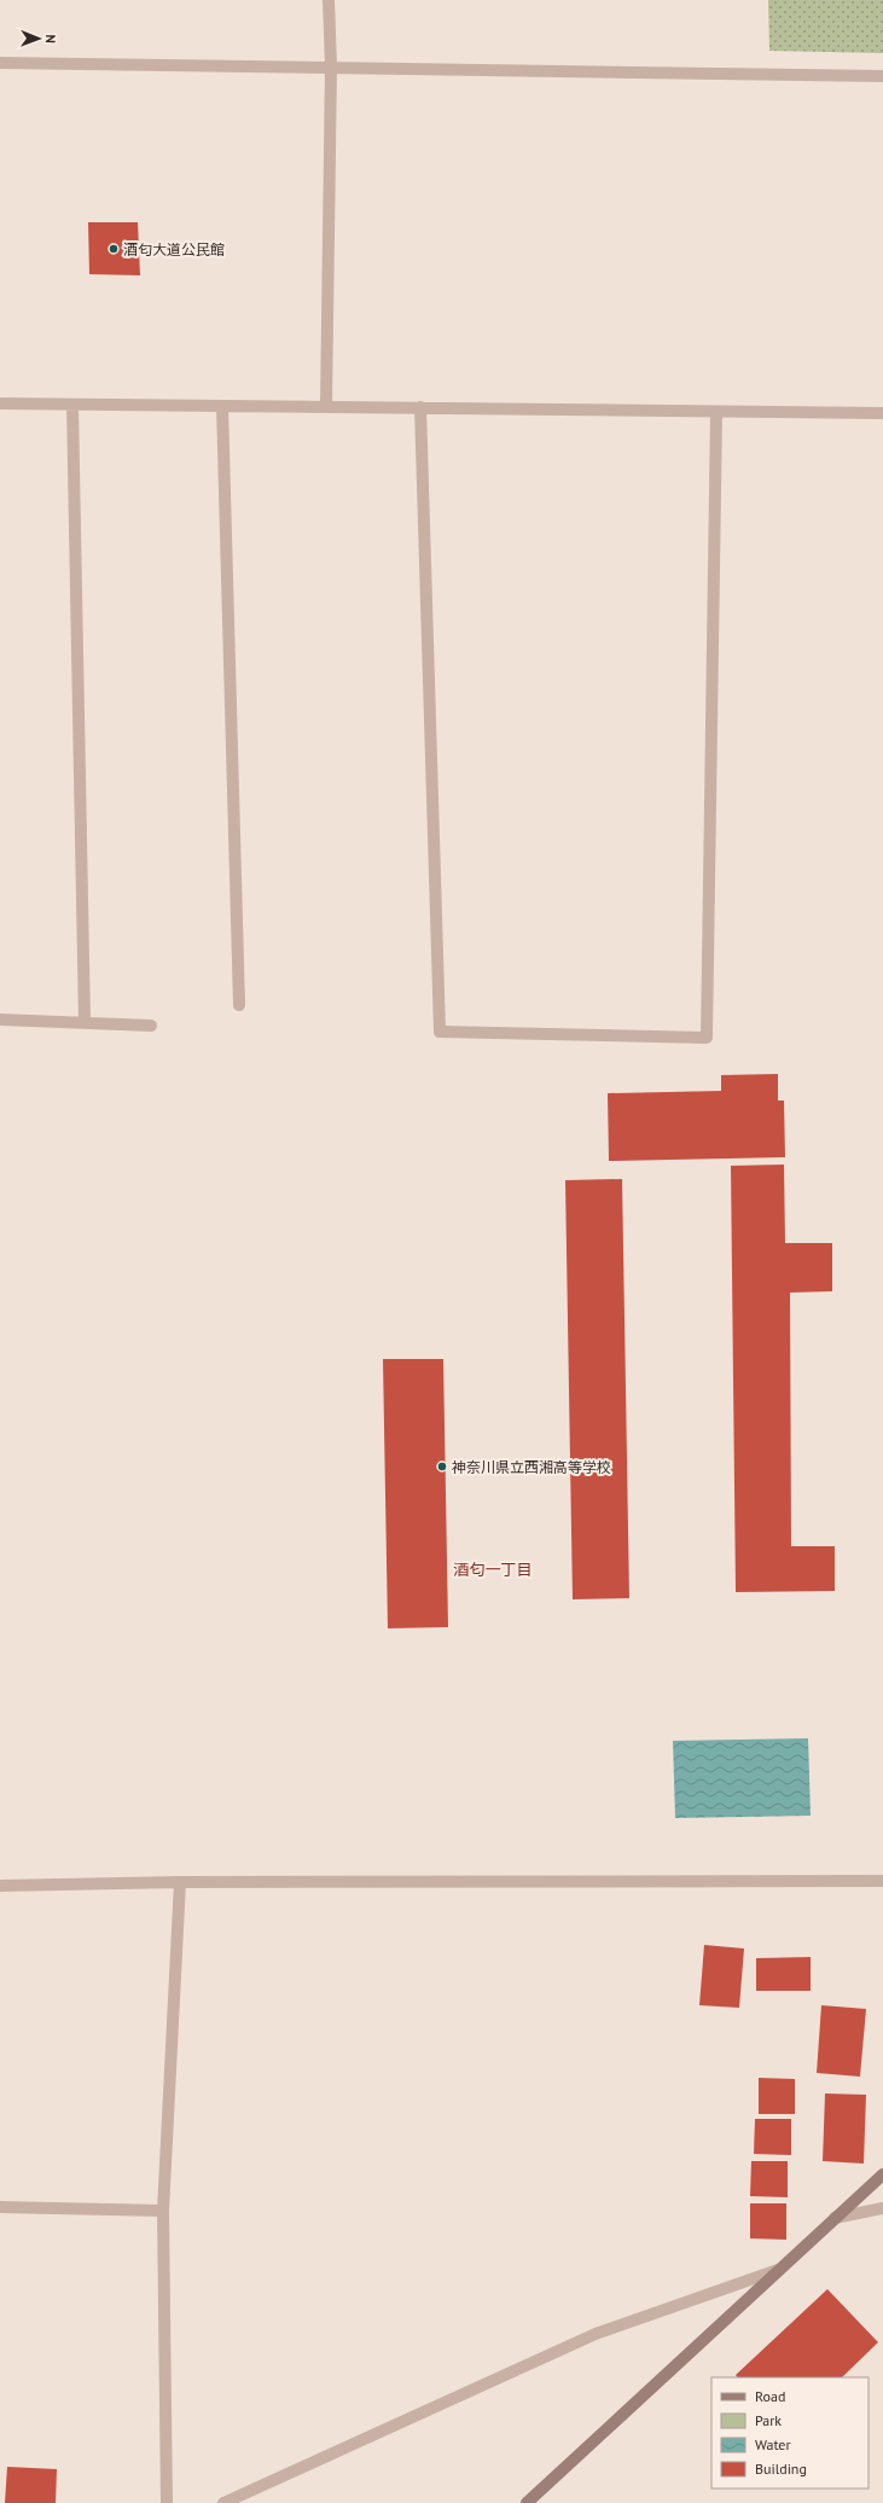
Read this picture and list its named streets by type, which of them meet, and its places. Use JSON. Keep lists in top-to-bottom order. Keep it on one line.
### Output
{"districts":["酒匂一丁目"],"places":["酒匂大道公民館","神奈川県立西湘高等学校"],"legend":["Road","Park","Water","Building"],"north":"right"}
